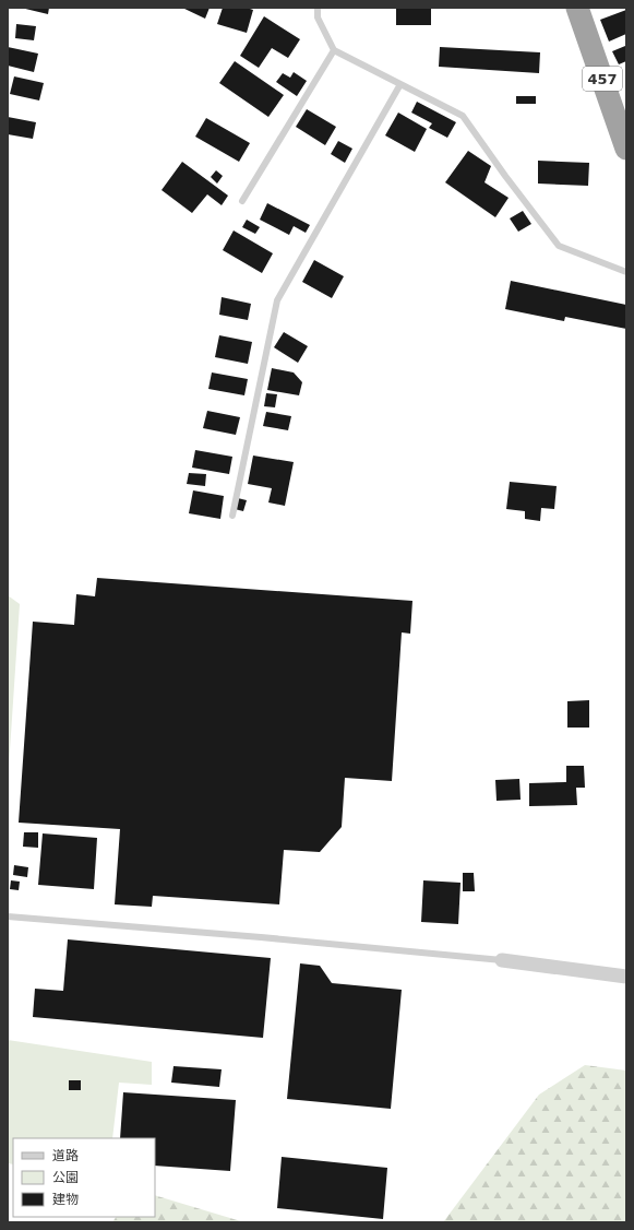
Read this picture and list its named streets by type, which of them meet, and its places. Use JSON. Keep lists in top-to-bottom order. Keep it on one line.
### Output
{"streets":{"highway":["457"]},"legend":["道路","公園","建物"]}
